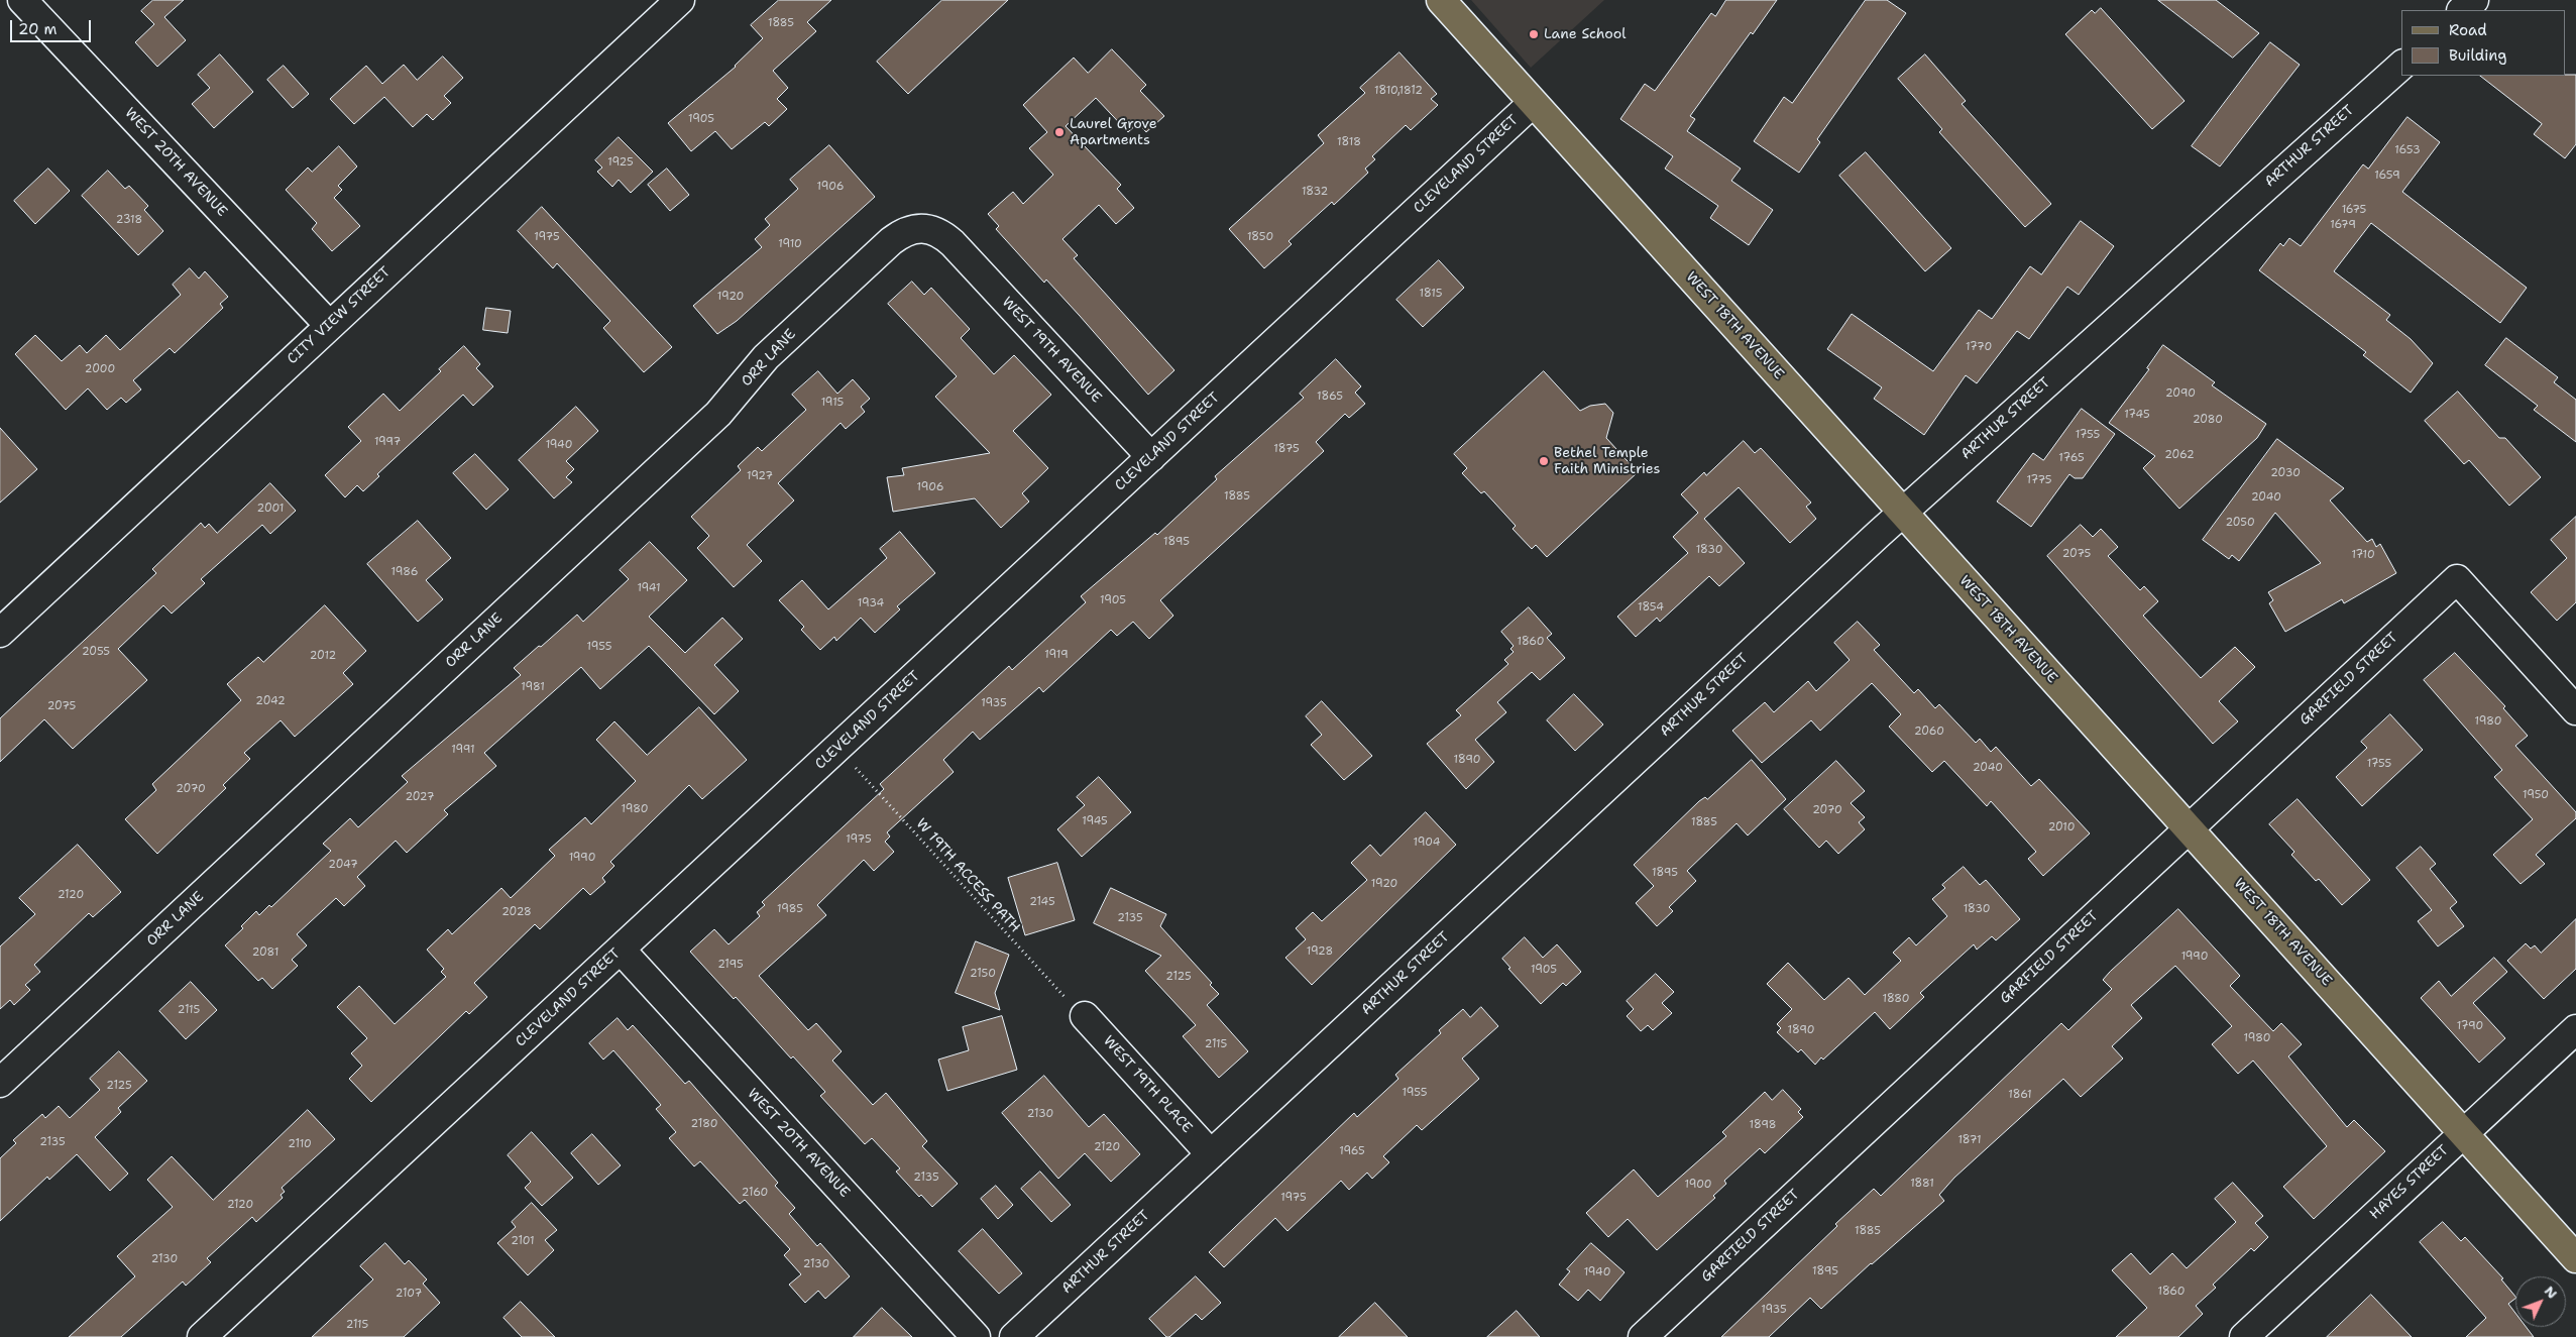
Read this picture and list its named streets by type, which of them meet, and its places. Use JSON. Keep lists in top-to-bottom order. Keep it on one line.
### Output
{"streets":{"main road":["WEST 18TH AVENUE"],"street":["ARTHUR STREET","WEST 20TH AVENUE","CLEVELAND STREET","CITY VIEW STREET","WEST 19TH AVENUE","ORR LANE","GARFIELD STREET","WEST 19TH PLACE","HAYES STREET"],"path":["W 19TH ACCESS PATH"]},"crossings":[["ARTHUR STREET","WEST 18TH AVENUE"],["ARTHUR STREET","WEST 19TH PLACE"],["WEST 20TH AVENUE","CLEVELAND STREET"],["WEST 20TH AVENUE","CITY VIEW STREET"],["CLEVELAND STREET","WEST 18TH AVENUE"],["CLEVELAND STREET","WEST 19TH AVENUE"],["CLEVELAND STREET","W 19TH ACCESS PATH"],["WEST 18TH AVENUE","GARFIELD STREET"],["WEST 18TH AVENUE","HAYES STREET"],["WEST 19TH AVENUE","ORR LANE"],["W 19TH ACCESS PATH","WEST 19TH PLACE"]],"places":["Lane School","Laurel Grove Apartments","Bethel Temple Faith Ministries"],"house_numbers":["1885","1810,1812","1905","1818","1653","1925","1659","1906","1832","1675","2318","1679","1975","1850","1910","1815","1920","1770","2000","2090","1865","1915","1745","2080","1755","1997","1940","1875","2062","1765","2030","1927","1775","1906","1885","2040","2001","2050","1895","1830","2075","1710","1986","1941","1905","1934","1854","1860","1955","2055","1919","2012","1981","2042","1935","2075","1980","2060","1991","1890","1755","2040","2070","1950","2027","1980","2070","1945","1885","2010","1975","1904","1990","2047","1895","1920","2120","2145","1985","1830","2028","2135","1928","2081","1990","2195","1905","2150","2125","1880","2115","1790","1890","1980","2115","2125","1955","1861","2130","2180","1898","1871","2135","2110","2120","1965","2135","1881","1900","2160","1975","2120","1885","2101","2130","2130","1895","1940","1860","2107","1935","2115"],"legend":["Road","Building"],"scale_bar":"20 m","north":"top right"}
